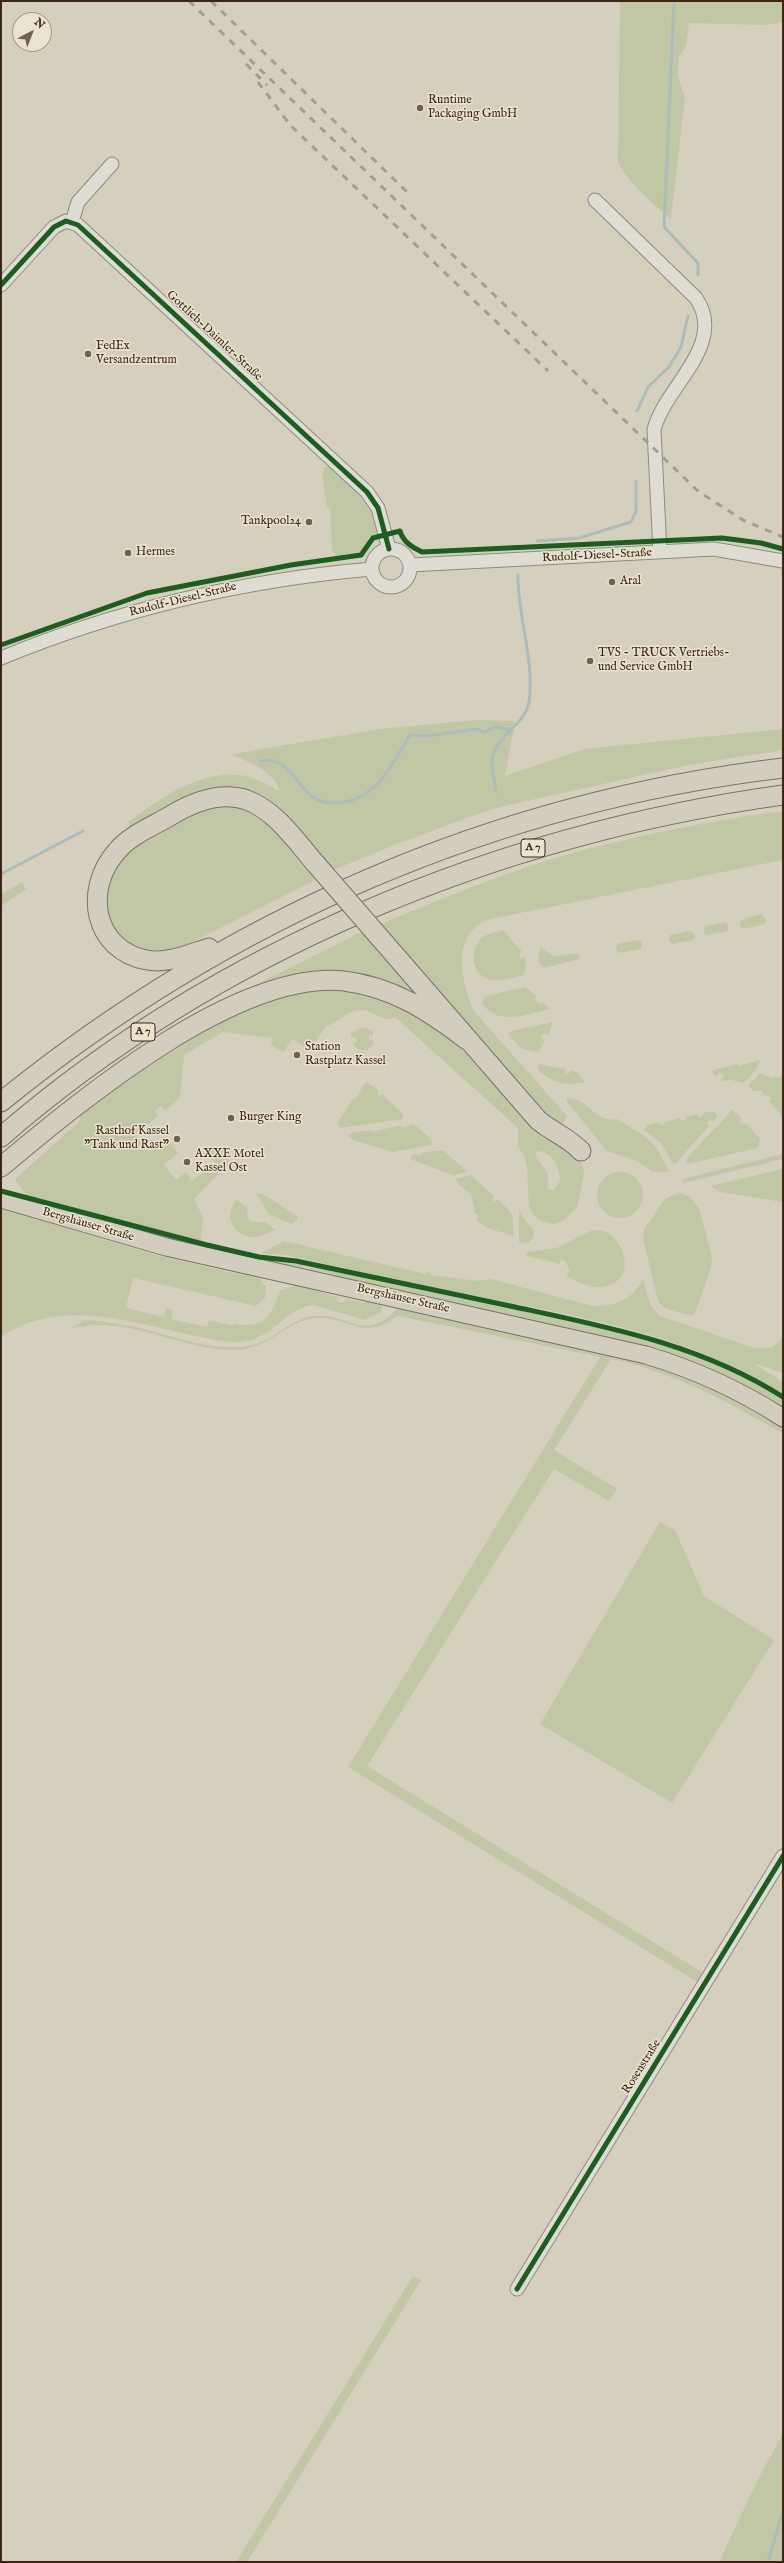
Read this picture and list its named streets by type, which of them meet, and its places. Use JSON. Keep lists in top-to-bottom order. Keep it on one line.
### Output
{"streets":{"highway":["A 7"],"main road":["Bergshäuser Straße"],"street":["Gottlieb-Daimler-Straße","Rudolf-Diesel-Straße","Rosenstraße"]},"crossings":[["Gottlieb-Daimler-Straße","Rudolf-Diesel-Straße"]],"places":["Runtime Packaging GmbH","FedEx Versandzentrum","Tankpool24","Hermes","Aral","TVS - TRUCK Vertriebs- und Service GmbH","Station Rastplatz Kassel","Burger King","Rasthof Kassel \"Tank und Rast\"","AXXE Motel Kassel Ost"],"north":"top right"}
